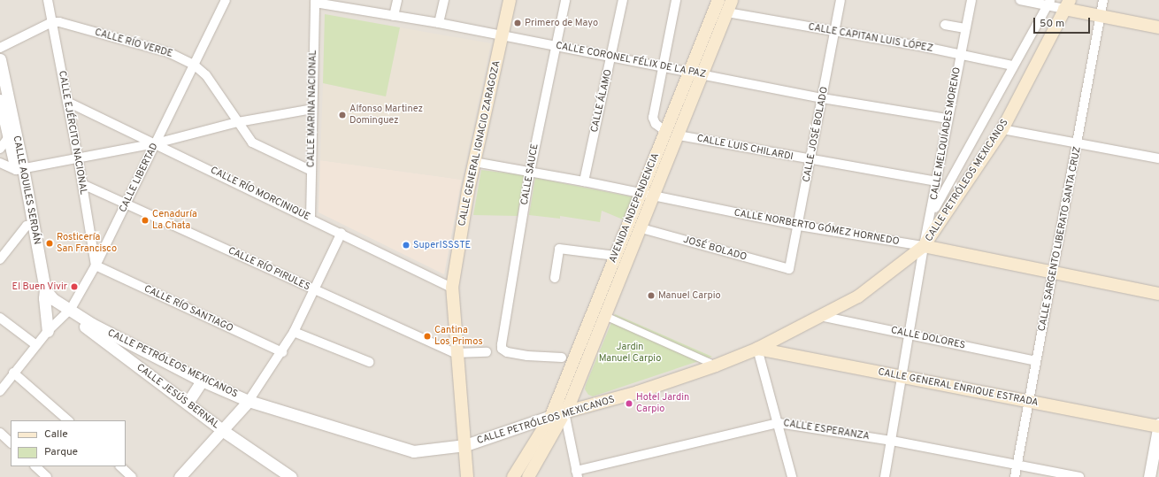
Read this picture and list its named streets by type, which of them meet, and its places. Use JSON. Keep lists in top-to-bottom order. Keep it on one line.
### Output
{"streets":{"main road":["CALLE GENERAL IGNACIO ZARAGOZA","CALLE PETRÓLEOS MEXICANOS","AVENIDA INDEPENDENCIA","CALLE NORBERTO GÓMEZ HORNEDO","CALLE GENERAL ENRIQUE ESTRADA"],"street":["CALLE CAPITAN LUIS LÓPEZ","CALLE RÍO VERDE","CALLE CORONEL FÉLIX DE LA PAZ","CALLE ÁLAMO","CALLE MARINA NACIONAL","CALLE EJÉRCITO NACIONAL","CALLE MELQUÍADES MORENO","CALLE JOSÉ BOLADO","CALLE LUIS CHILARDI","CALLE SAUCE","CALLE LIBERTAD","CALLE AQUILES SERDÁN","CALLE RÍO MORCINIQUE","CALLE SARGENTO LIBERATO SANTA CRUZ","JOSÉ BOLADO","CALLE RÍO PIRULES","CALLE RÍO SANTIAGO","CALLE DOLORES","CALLE JESÚS BERNAL","CALLE ESPERANZA"]},"crossings":[["CALLE CAPITAN LUIS LÓPEZ","CALLE MELQUÍADES MORENO"],["CALLE CAPITAN LUIS LÓPEZ","CALLE JOSÉ BOLADO"],["CALLE CAPITAN LUIS LÓPEZ","CALLE PETRÓLEOS MEXICANOS"],["CALLE CAPITAN LUIS LÓPEZ","AVENIDA INDEPENDENCIA"],["CALLE RÍO VERDE","CALLE MARINA NACIONAL"],["CALLE RÍO VERDE","CALLE EJÉRCITO NACIONAL"],["CALLE RÍO VERDE","CALLE LIBERTAD"],["CALLE CORONEL FÉLIX DE LA PAZ","CALLE ÁLAMO"],["CALLE CORONEL FÉLIX DE LA PAZ","CALLE MARINA NACIONAL"],["CALLE CORONEL FÉLIX DE LA PAZ","CALLE MELQUÍADES MORENO"],["CALLE CORONEL FÉLIX DE LA PAZ","CALLE JOSÉ BOLADO"],["CALLE CORONEL FÉLIX DE LA PAZ","CALLE GENERAL IGNACIO ZARAGOZA"],["CALLE CORONEL FÉLIX DE LA PAZ","CALLE SAUCE"],["CALLE CORONEL FÉLIX DE LA PAZ","AVENIDA INDEPENDENCIA"],["CALLE ÁLAMO","CALLE NORBERTO GÓMEZ HORNEDO"],["CALLE MARINA NACIONAL","CALLE RÍO MORCINIQUE"],["CALLE EJÉRCITO NACIONAL","CALLE LIBERTAD"],["CALLE EJÉRCITO NACIONAL","CALLE RÍO MORCINIQUE"],["CALLE EJÉRCITO NACIONAL","CALLE RÍO PIRULES"],["CALLE EJÉRCITO NACIONAL","CALLE RÍO SANTIAGO"],["CALLE MELQUÍADES MORENO","CALLE LUIS CHILARDI"],["CALLE MELQUÍADES MORENO","CALLE PETRÓLEOS MEXICANOS"],["CALLE MELQUÍADES MORENO","CALLE NORBERTO GÓMEZ HORNEDO"],["CALLE MELQUÍADES MORENO","CALLE DOLORES"],["CALLE MELQUÍADES MORENO","CALLE GENERAL ENRIQUE ESTRADA"],["CALLE MELQUÍADES MORENO","CALLE ESPERANZA"],["CALLE JOSÉ BOLADO","CALLE LUIS CHILARDI"],["CALLE JOSÉ BOLADO","CALLE NORBERTO GÓMEZ HORNEDO"],["CALLE JOSÉ BOLADO","JOSÉ BOLADO"],["CALLE GENERAL IGNACIO ZARAGOZA","CALLE PETRÓLEOS MEXICANOS"],["CALLE GENERAL IGNACIO ZARAGOZA","CALLE RÍO MORCINIQUE"],["CALLE GENERAL IGNACIO ZARAGOZA","CALLE NORBERTO GÓMEZ HORNEDO"],["CALLE GENERAL IGNACIO ZARAGOZA","CALLE RÍO PIRULES"],["CALLE LUIS CHILARDI","AVENIDA INDEPENDENCIA"],["CALLE SAUCE","CALLE NORBERTO GÓMEZ HORNEDO"],["CALLE LIBERTAD","CALLE PETRÓLEOS MEXICANOS"],["CALLE LIBERTAD","CALLE AQUILES SERDÁN"],["CALLE LIBERTAD","CALLE RÍO MORCINIQUE"],["CALLE LIBERTAD","CALLE RÍO PIRULES"],["CALLE LIBERTAD","CALLE RÍO SANTIAGO"],["CALLE LIBERTAD","CALLE JESÚS BERNAL"],["CALLE PETRÓLEOS MEXICANOS","AVENIDA INDEPENDENCIA"],["CALLE PETRÓLEOS MEXICANOS","CALLE NORBERTO GÓMEZ HORNEDO"],["CALLE PETRÓLEOS MEXICANOS","CALLE DOLORES"],["CALLE PETRÓLEOS MEXICANOS","CALLE GENERAL ENRIQUE ESTRADA"],["CALLE PETRÓLEOS MEXICANOS","CALLE JESÚS BERNAL"],["AVENIDA INDEPENDENCIA","CALLE NORBERTO GÓMEZ HORNEDO"],["AVENIDA INDEPENDENCIA","JOSÉ BOLADO"],["CALLE NORBERTO GÓMEZ HORNEDO","CALLE SARGENTO LIBERATO SANTA CRUZ"],["CALLE SARGENTO LIBERATO SANTA CRUZ","CALLE DOLORES"],["CALLE SARGENTO LIBERATO SANTA CRUZ","CALLE GENERAL ENRIQUE ESTRADA"],["CALLE SARGENTO LIBERATO SANTA CRUZ","CALLE ESPERANZA"]],"parks":["Jardin Manuel Carpio"],"places":["Primero de Mayo","Alfonso Martinez Dominguez","Cenaduría La Chata","Rosticería San Francisco","SuperISSSTE","El Buen Vivir","Manuel Carpio","Cantina Los Primos","Hotel Jardin Carpio"],"legend":["Calle","Parque"],"scale_bar":"50 m"}
